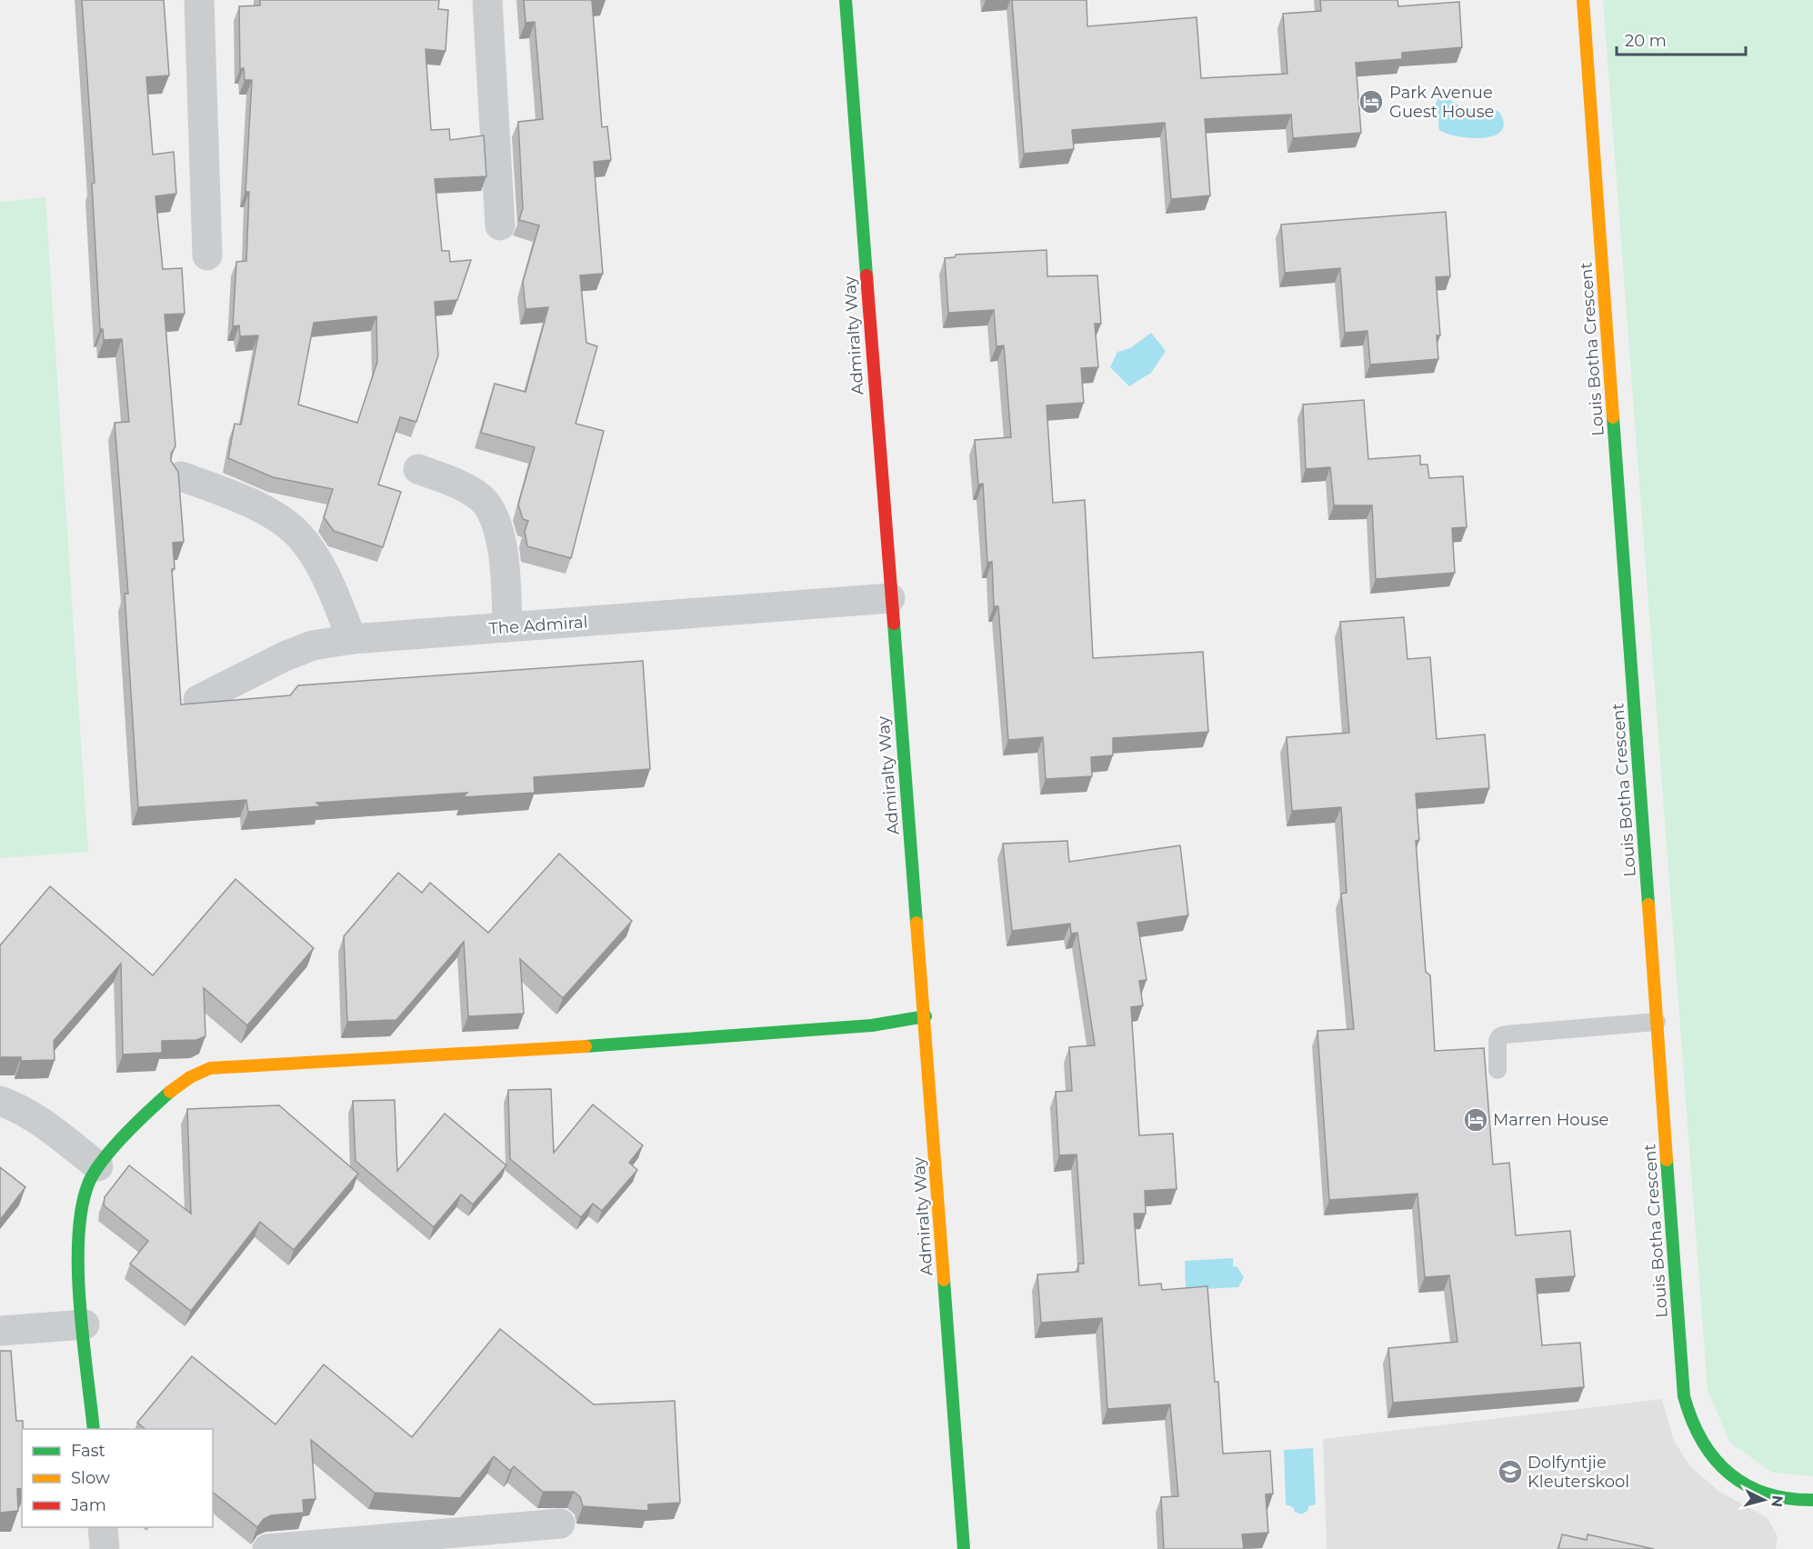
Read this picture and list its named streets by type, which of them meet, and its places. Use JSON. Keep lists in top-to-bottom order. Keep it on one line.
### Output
{"streets":{"street":["Admiralty Way","Louis Botha Crescent","The Admiral"]},"crossings":[["Admiralty Way","The Admiral"]],"places":{"hotel":["Park Avenue Guest House","Marren House"],"school or university":["Dolfyntjie Kleuterskool"]},"legend":["Fast","Slow","Jam"],"scale_bar":"20 m","north":"right"}
